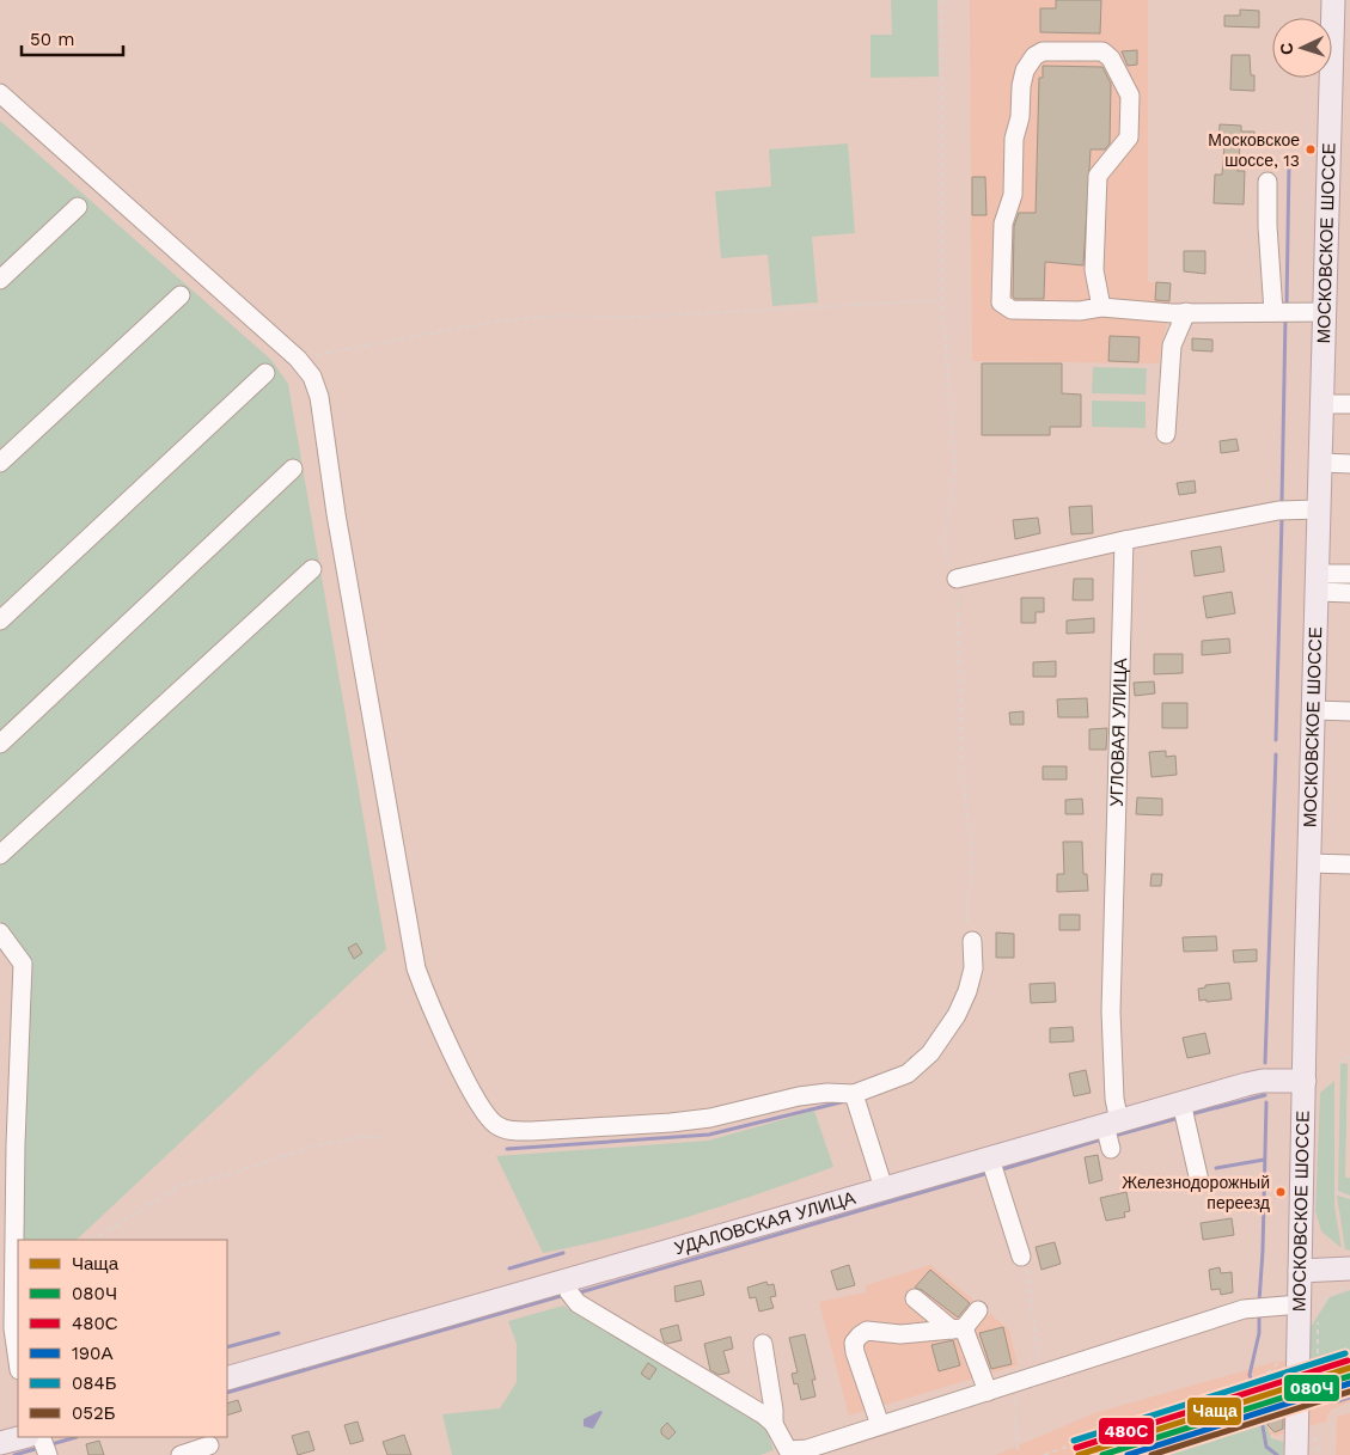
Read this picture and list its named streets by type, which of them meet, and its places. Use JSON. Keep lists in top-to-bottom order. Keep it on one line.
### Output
{"streets":{"main road":["МОСКОВСКОЕ ШОССЕ","УДАЛОВСКАЯ УЛИЦА"],"street":["УГЛОВАЯ УЛИЦА"]},"crossings":[["МОСКОВСКОЕ ШОССЕ","УДАЛОВСКАЯ УЛИЦА"],["УГЛОВАЯ УЛИЦА","УДАЛОВСКАЯ УЛИЦА"]],"places":["Московское шоссе, 13","Железнодорожный переезд"],"lines":["transit line 084Б","transit line 480С","transit line Чаща","transit line 080Ч","transit line 190А","transit line 052Б"],"legend":["Чаща","080Ч","480С","190А","084Б","052Б"],"scale_bar":"50 m","north":"left"}
